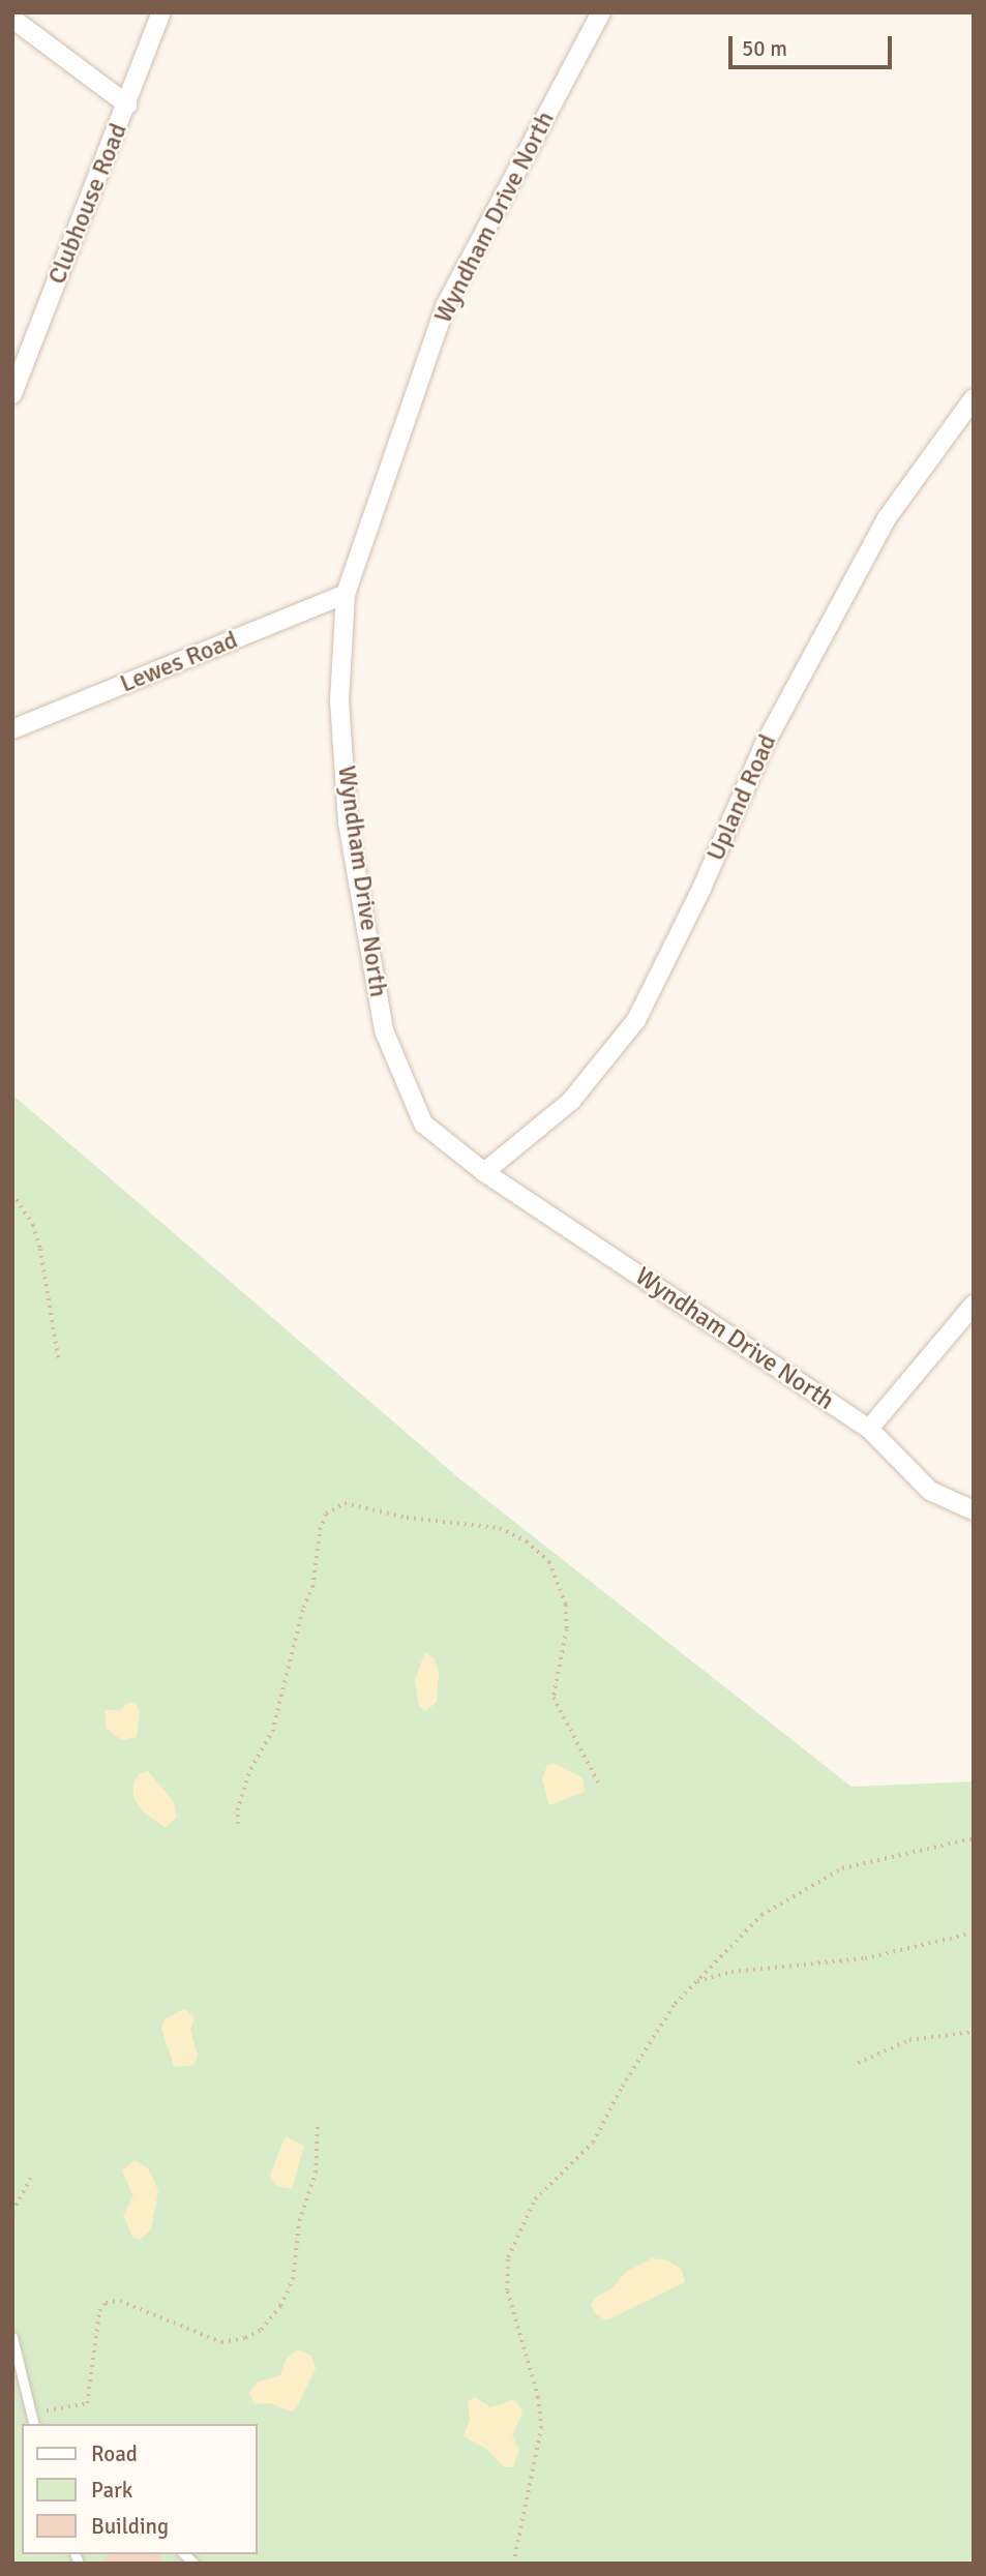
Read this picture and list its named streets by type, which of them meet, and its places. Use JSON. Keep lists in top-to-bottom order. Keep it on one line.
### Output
{"streets":{"street":["Clubhouse Road","Wyndham Drive North","Lewes Road","Upland Road"]},"crossings":[["Wyndham Drive North","Lewes Road"],["Wyndham Drive North","Upland Road"]],"legend":["Road","Park","Building"],"scale_bar":"50 m"}
